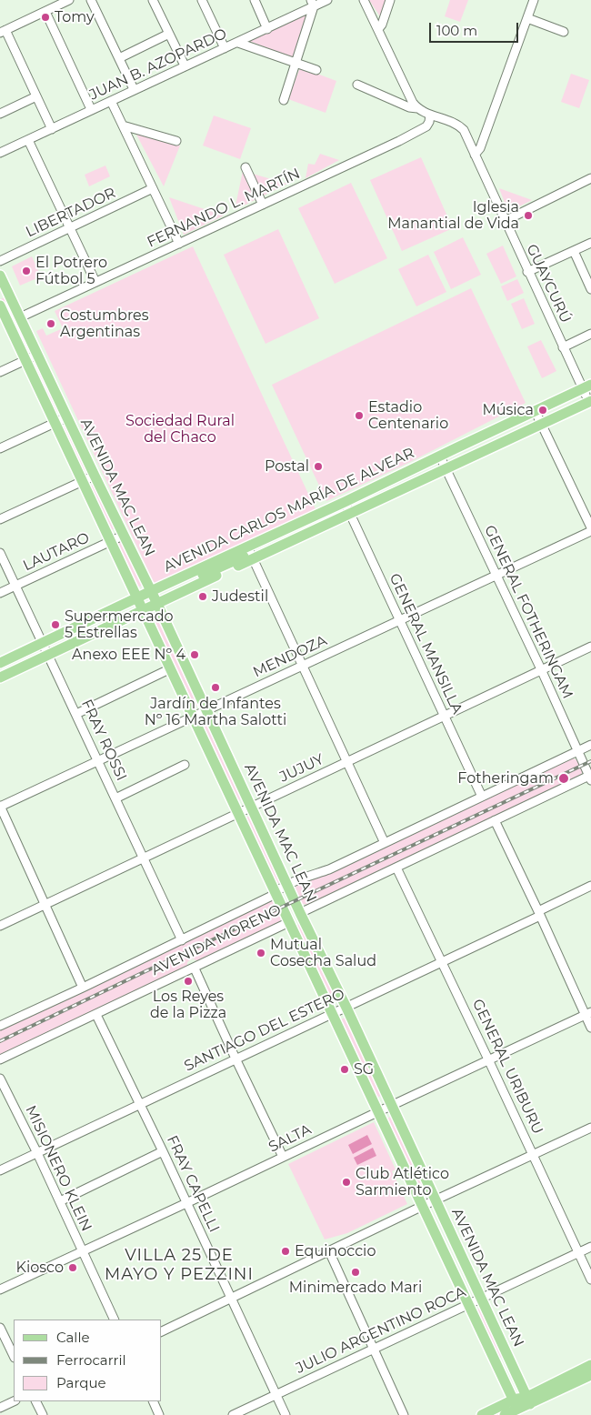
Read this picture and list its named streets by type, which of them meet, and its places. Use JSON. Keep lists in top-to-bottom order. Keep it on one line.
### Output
{"streets":{"main road":["AVENIDA MAC LEAN","AVENIDA CARLOS MARÍA DE ALVEAR","AVENIDA MORENO"],"street":["JUAN B. AZOPARDO","FERNANDO L. MARTÍN","LIBERTADOR","GUAYCURÚ","LAUTARO","GENERAL FOTHERINGAM","GENERAL MANSILLA","MENDOZA","FRAY ROSSI","JUJUY","SANTIAGO DEL ESTERO","GENERAL URIBURU","SALTA","MISIONERO KLEIN","FRAY CAPELLI","JULIO ARGENTINO ROCA"]},"crossings":[["FERNANDO L. MARTÍN","GUAYCURÚ"],["FERNANDO L. MARTÍN","AVENIDA MAC LEAN"],["GUAYCURÚ","AVENIDA CARLOS MARÍA DE ALVEAR"],["AVENIDA MAC LEAN","AVENIDA CARLOS MARÍA DE ALVEAR"],["AVENIDA MAC LEAN","LAUTARO"],["AVENIDA MAC LEAN","MENDOZA"],["AVENIDA MAC LEAN","JUJUY"],["AVENIDA MAC LEAN","AVENIDA MORENO"],["AVENIDA MAC LEAN","SANTIAGO DEL ESTERO"],["AVENIDA MAC LEAN","SALTA"],["AVENIDA MAC LEAN","JULIO ARGENTINO ROCA"],["AVENIDA CARLOS MARÍA DE ALVEAR","GENERAL FOTHERINGAM"],["AVENIDA CARLOS MARÍA DE ALVEAR","GENERAL MANSILLA"],["AVENIDA CARLOS MARÍA DE ALVEAR","FRAY ROSSI"],["LAUTARO","FRAY ROSSI"],["GENERAL FOTHERINGAM","MENDOZA"],["GENERAL FOTHERINGAM","JUJUY"],["GENERAL FOTHERINGAM","AVENIDA MORENO"],["GENERAL MANSILLA","MENDOZA"],["GENERAL MANSILLA","JUJUY"],["GENERAL MANSILLA","AVENIDA MORENO"],["MENDOZA","FRAY ROSSI"],["FRAY ROSSI","JUJUY"],["FRAY ROSSI","AVENIDA MORENO"],["AVENIDA MORENO","GENERAL URIBURU"],["AVENIDA MORENO","FRAY CAPELLI"],["SANTIAGO DEL ESTERO","GENERAL URIBURU"],["SANTIAGO DEL ESTERO","MISIONERO KLEIN"],["SANTIAGO DEL ESTERO","FRAY CAPELLI"],["GENERAL URIBURU","SALTA"],["GENERAL URIBURU","JULIO ARGENTINO ROCA"],["SALTA","MISIONERO KLEIN"],["SALTA","FRAY CAPELLI"],["FRAY CAPELLI","JULIO ARGENTINO ROCA"]],"districts":["VILLA 25 DE MAYO Y PEZZINI"],"parks":["Sociedad Rural del Chaco"],"places":["Tomy","Iglesia Manantial de Vida","El Potrero Fútbol 5","Costumbres Argentinas","Música","Estadio Centenario","Postal","Judestil","Supermercado 5 Estrellas","Anexo EEE Nº 4","Jardín de Infantes Nº 16 Martha Salotti","Fotheringam","Mutual Cosecha Salud","Los Reyes de la Pizza","SG","Club Atlético Sarmiento","Equinoccio","Kiosco","Minimercado Mari"],"legend":["Calle","Ferrocarril","Parque"],"scale_bar":"100 m"}
